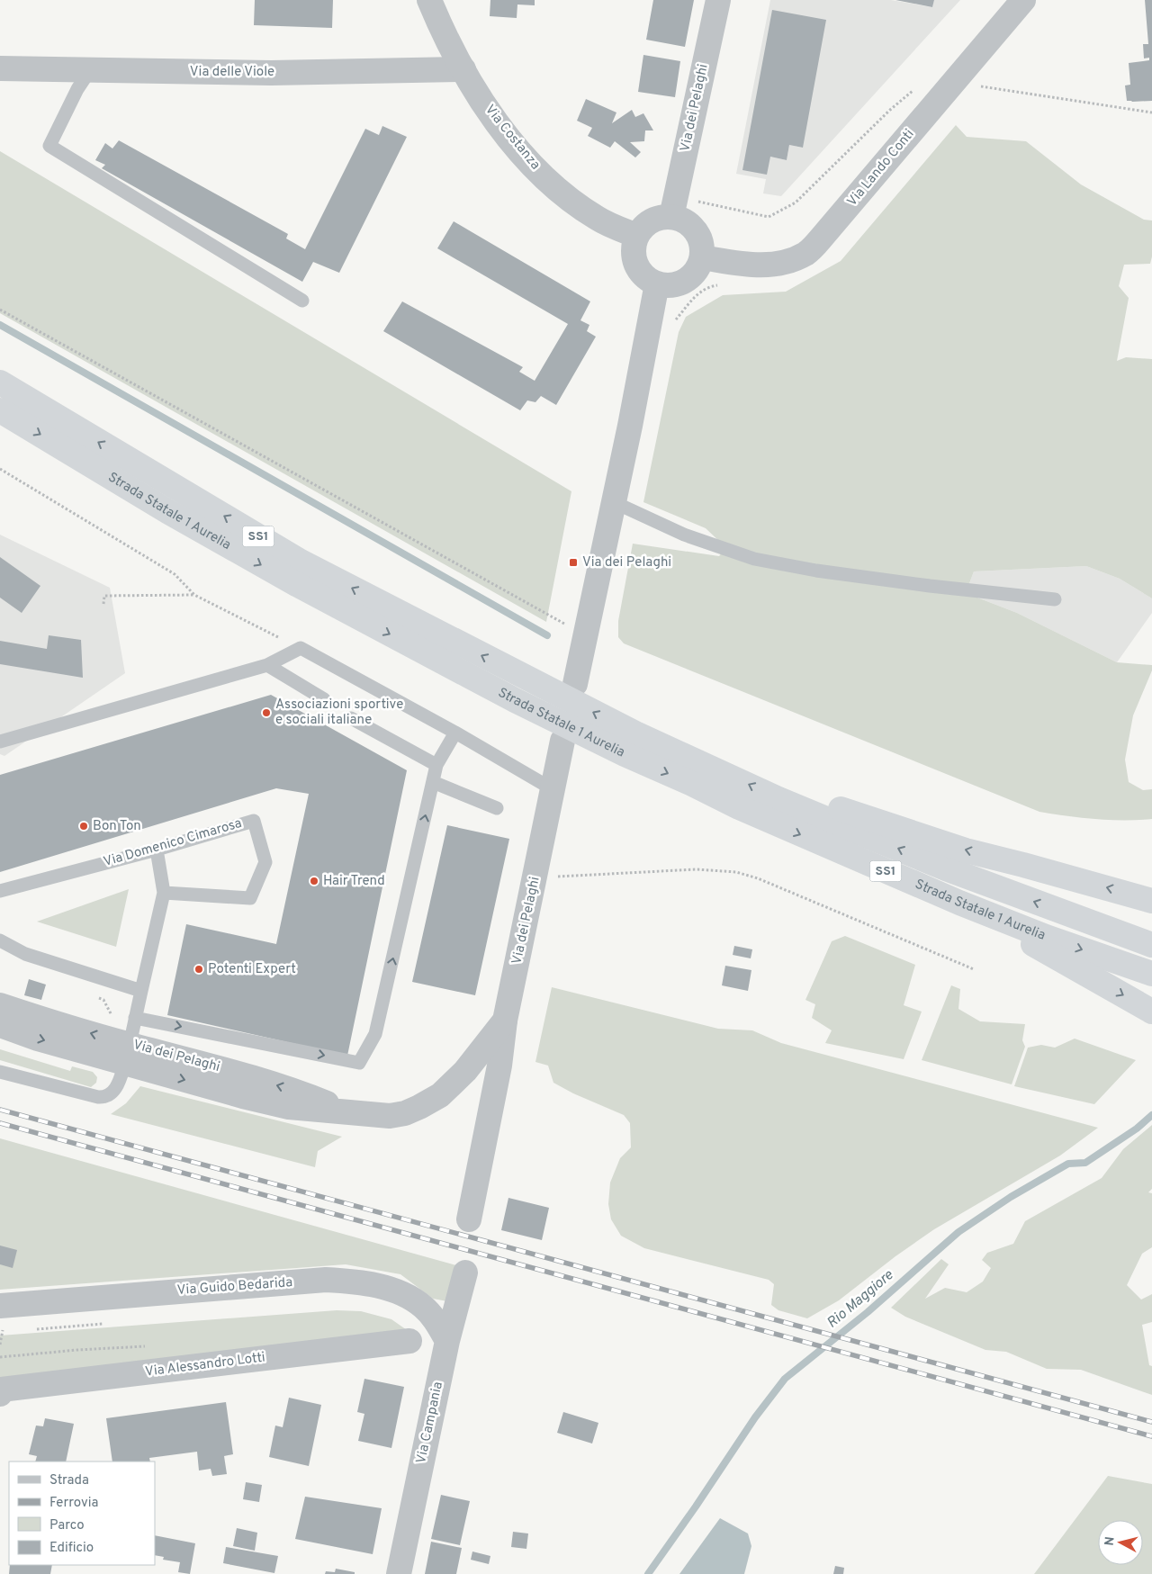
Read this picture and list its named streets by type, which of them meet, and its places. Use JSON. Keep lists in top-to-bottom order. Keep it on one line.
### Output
{"streets":{"highway":["Strada Statale 1 Aurelia","SS1"],"street":["Via delle Viole","Via dei Pelaghi","Via Costanza","Via Lando Conti","Via Guido Bedarida","Via Alessandro Lotti","Via Campania"],"lane":["Via Domenico Cimarosa"]},"crossings":[["Via delle Viole","Via Costanza"],["Via dei Pelaghi","Via Costanza"],["Via dei Pelaghi","Via Lando Conti"],["Via Costanza","Via Lando Conti"],["Via Guido Bedarida","Via Campania"]],"water":["Rio Maggiore"],"places":{"transit":["Via dei Pelaghi"],"other":["Associazioni sportive e sociali italiane","Bon Ton","Hair Trend","Potenti Expert"]},"legend":["Strada","Ferrovia","Parco","Edificio"],"north":"left"}
